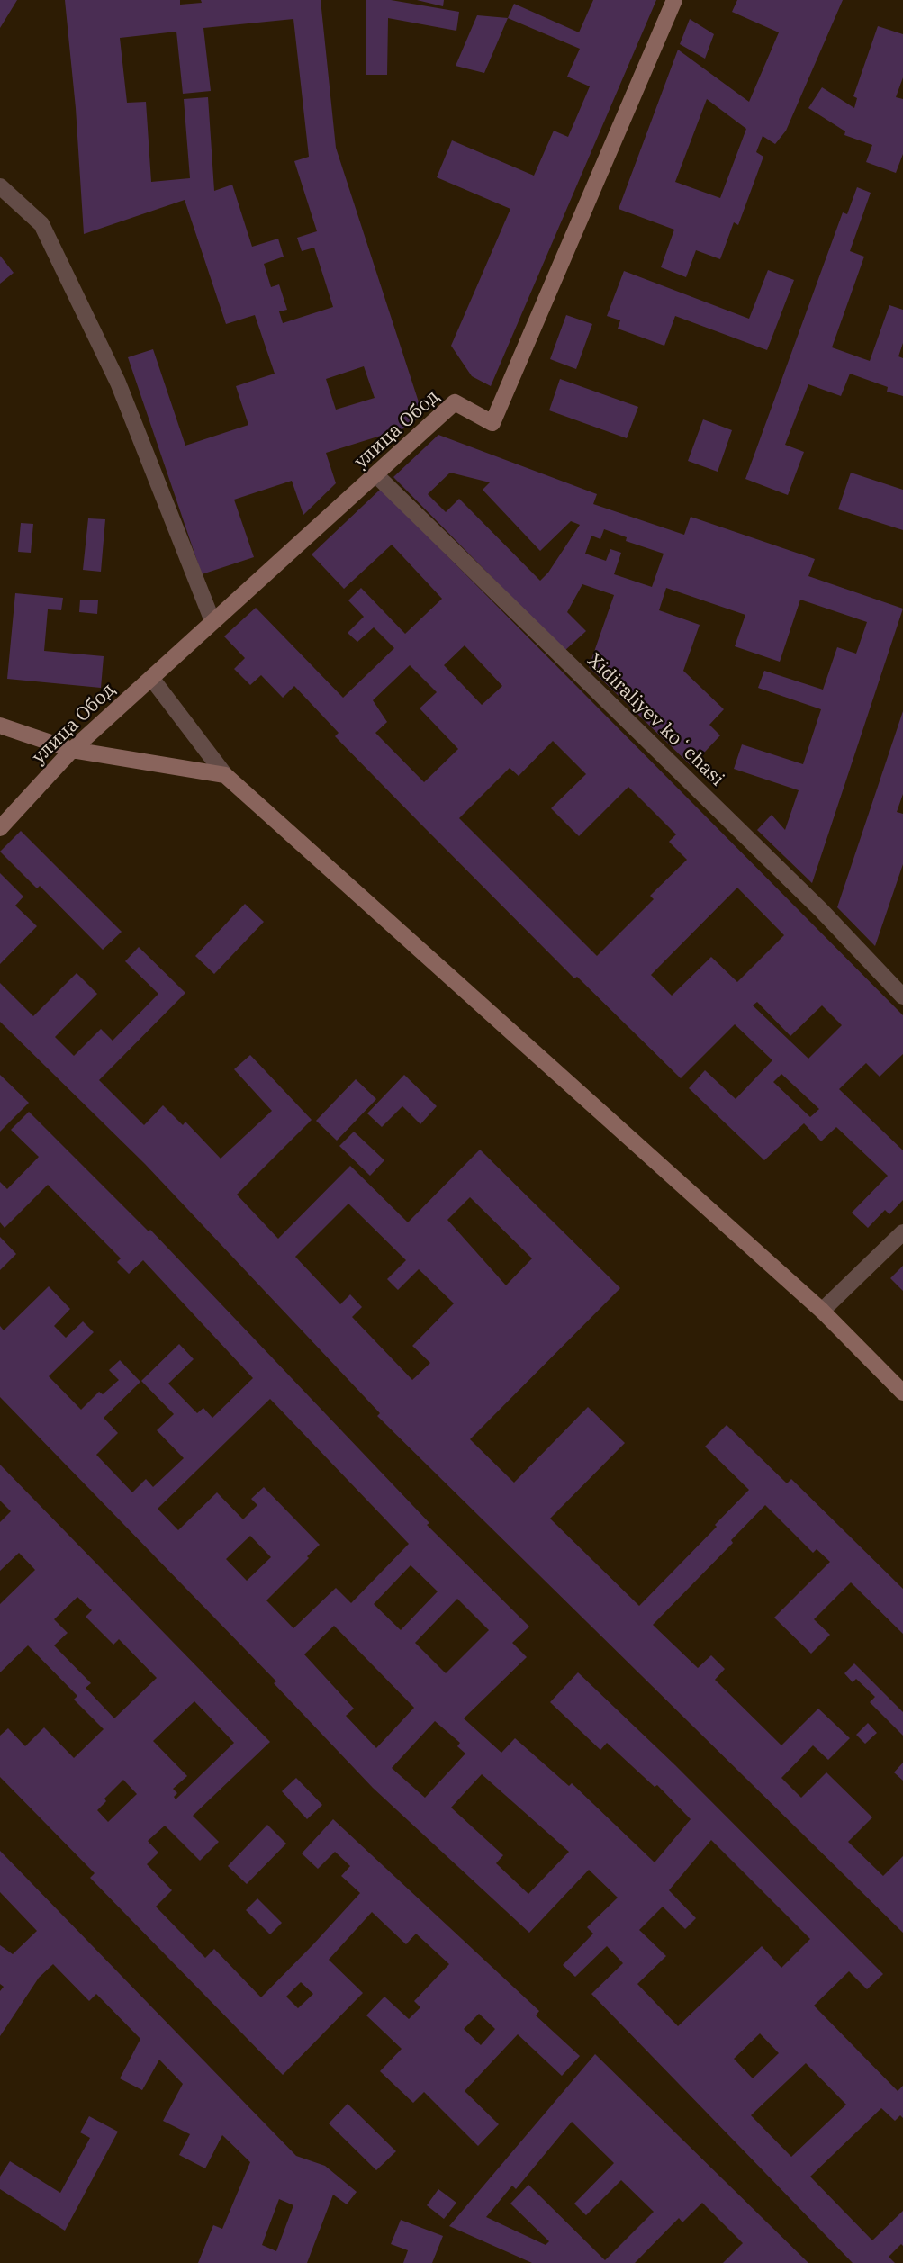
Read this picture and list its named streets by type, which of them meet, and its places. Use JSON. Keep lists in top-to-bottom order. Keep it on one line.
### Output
{"streets":{"street":["улица Обод","Xidiraliyev koʻchasi"]},"crossings":[["улица Обод","Xidiraliyev koʻchasi"]]}
